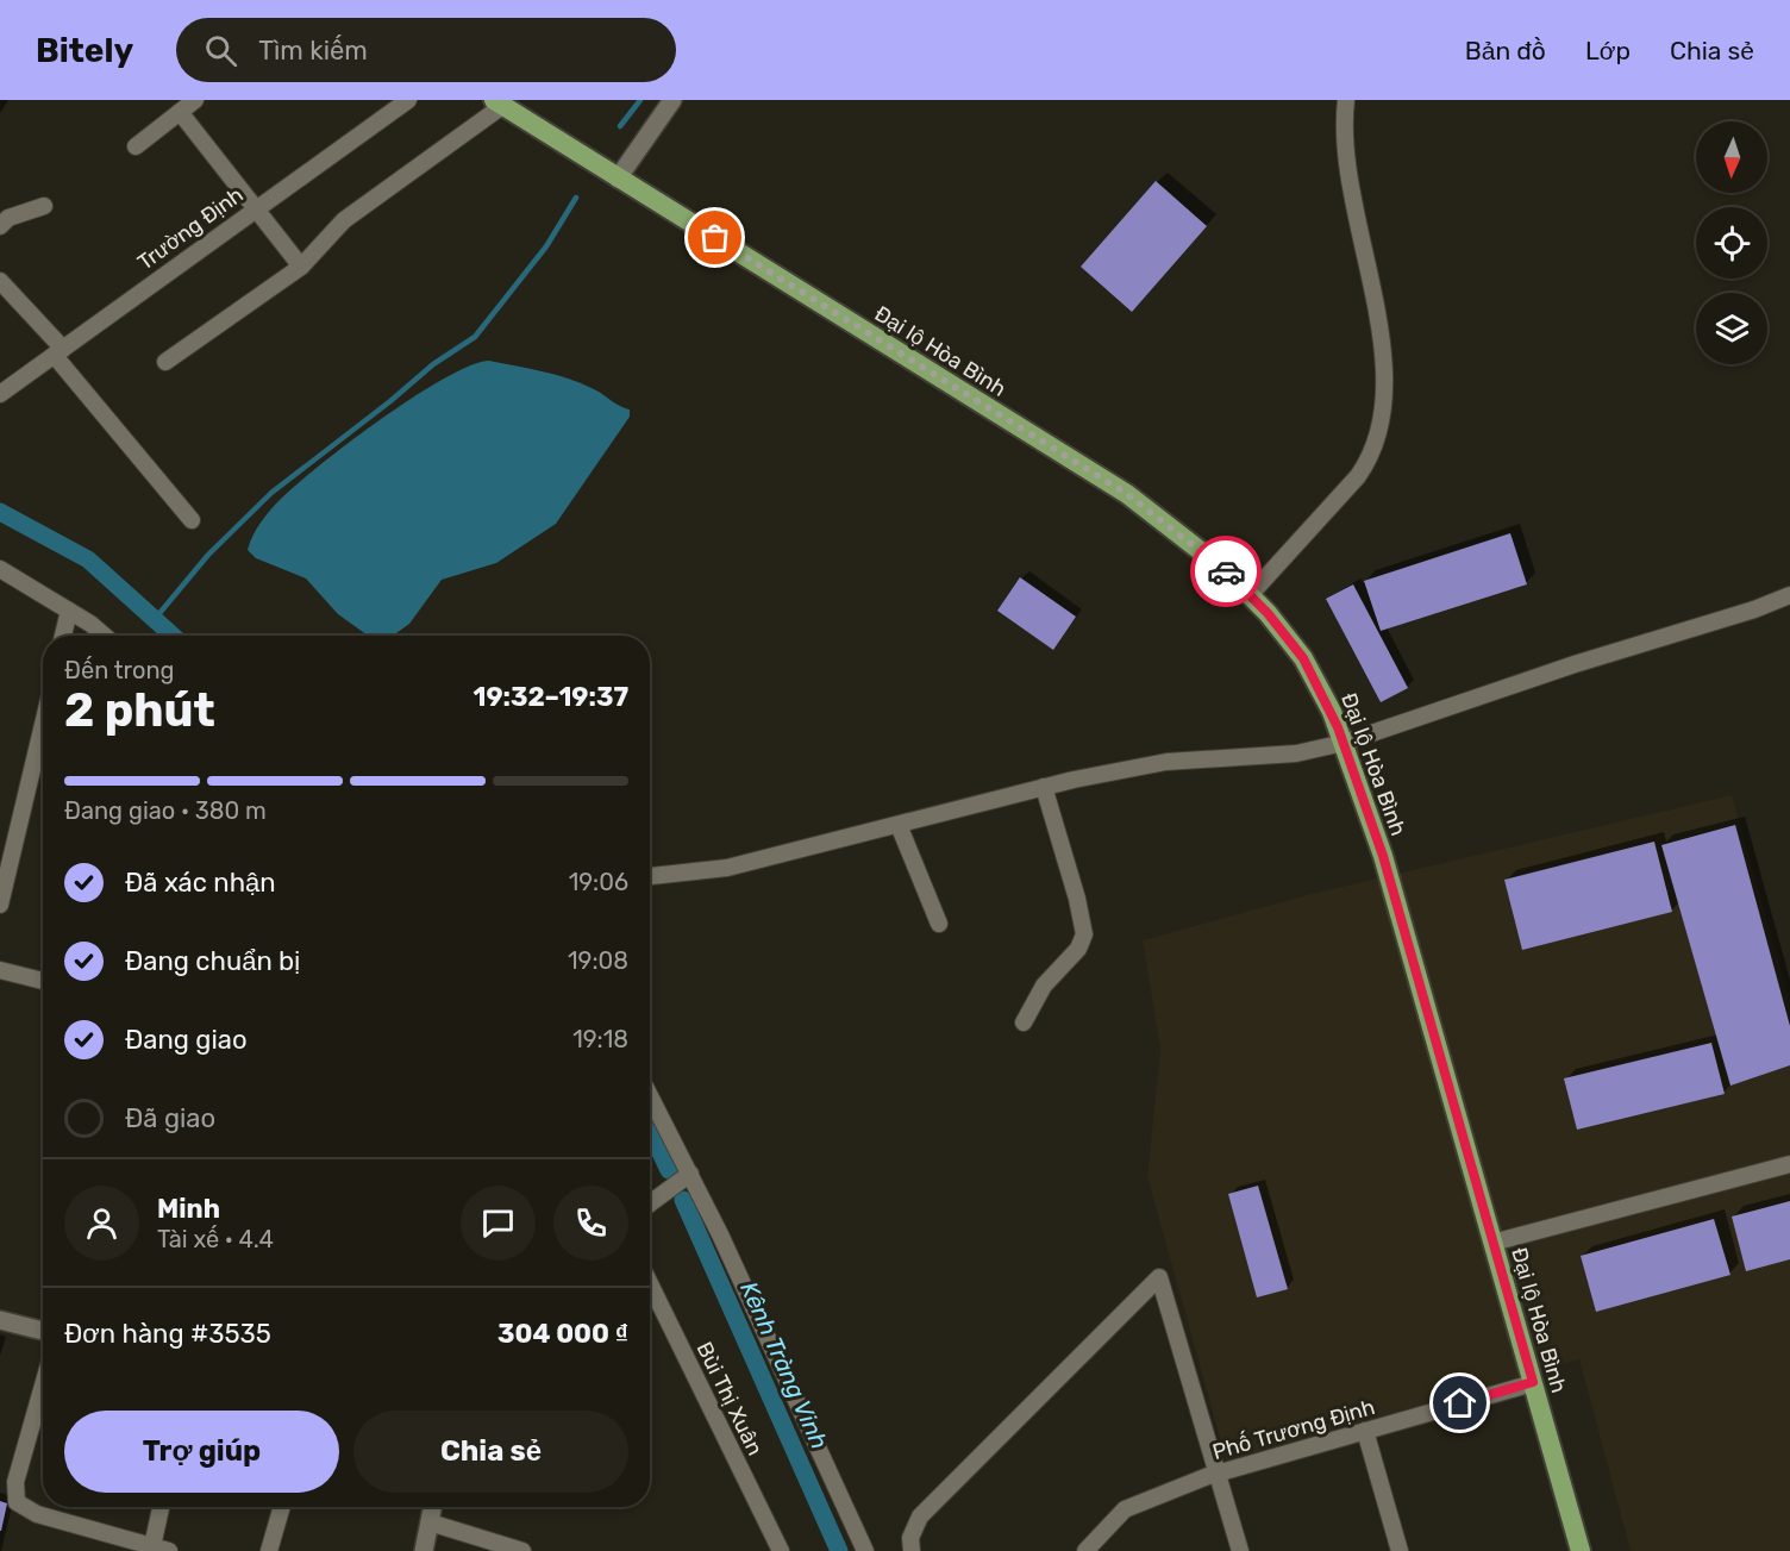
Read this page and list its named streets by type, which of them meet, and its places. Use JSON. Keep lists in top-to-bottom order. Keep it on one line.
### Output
{"streets":{"highway":["Đại lộ Hòa Bình"],"street":["Trường Định","Bùi Thị Xuân","Phố Trương Định"]},"crossings":[["Đại lộ Hòa Bình","Phố Trương Định"]],"water":["Kênh Tràng Vinh"],"north":"bottom","page":{"header":"Bitely","search":"Tìm kiếm","nav":["Bản đồ","Lớp","Chia sẻ"],"heading":["2 phút","Đến trong","19:32–19:37"],"panel":["Minh","Tài xế · 4.4","Đơn hàng #3535","304 000 ₫"],"bar":"Đang giao · 380 m","list":[["Đã xác nhận","19:06"],["Đang chuẩn bị","19:08"],["Đang giao","19:18"],"Đã giao"],"buttons":["Trợ giúp","Chia sẻ"]}}
